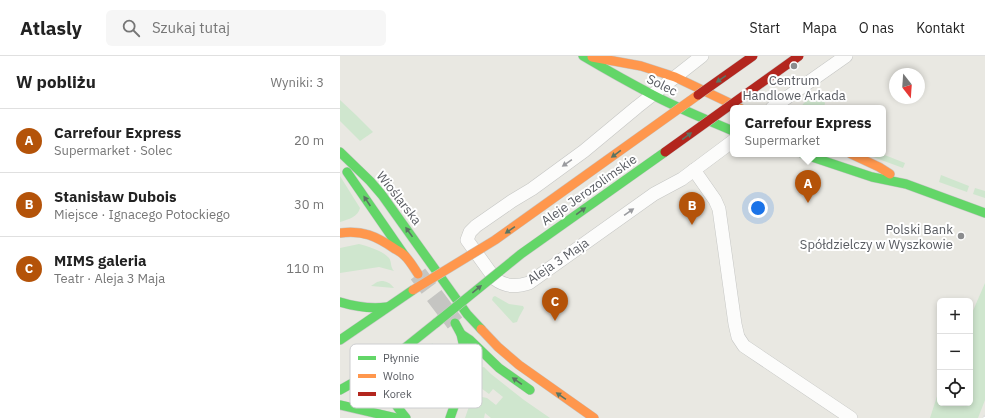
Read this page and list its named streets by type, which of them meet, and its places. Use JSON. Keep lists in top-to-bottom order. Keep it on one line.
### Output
{"streets":{"main road":["Solec","Aleje Jerozolimskie","Wioślarska"],"street":["Aleja 3 Maja"]},"crossings":[["Solec","Aleja 3 Maja"]],"places":["Centrum Handlowe Arkada","Polski Bank Spółdzielczy w Wyszkowie"],"legend":["Płynnie","Wolno","Korek"],"north":"bottom","page":{"header":"Atlasly","search":"Szukaj tutaj","nav":["Start","Mapa","O nas","Kontakt"],"heading":["W pobliżu","Wyniki: 3"],"popup":["Carrefour Express","Supermarket"],"list":[{"mark":"A","name":"Carrefour Express","note":"Supermarket · Solec","value":"20 m"},{"mark":"B","name":"Stanisław Dubois","note":"Miejsce · Ignacego Potockiego","value":"30 m"},{"mark":"C","name":"MIMS galeria","note":"Teatr · Aleja 3 Maja","value":"110 m"}],"pins":["A","B","C"],"map_buttons":["+","−"]}}
